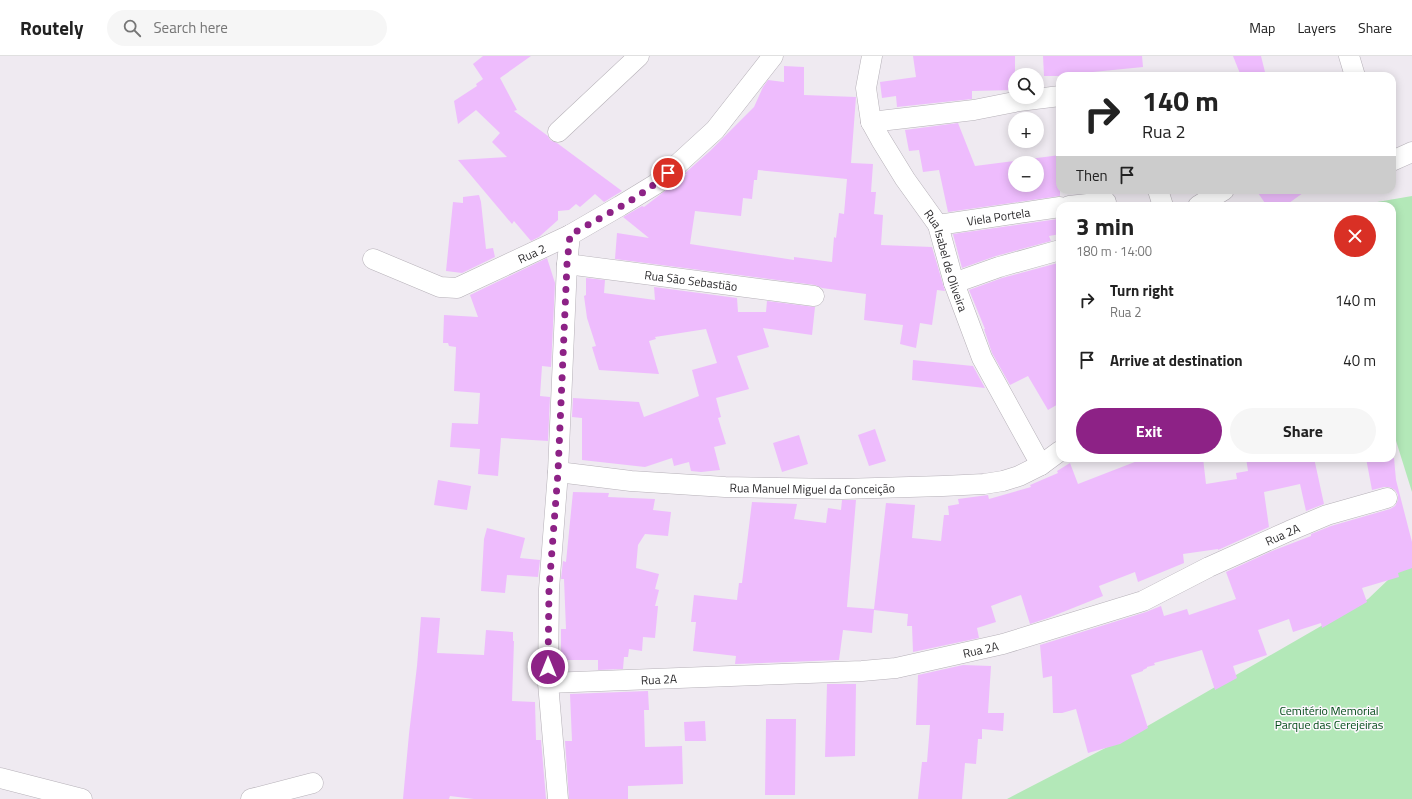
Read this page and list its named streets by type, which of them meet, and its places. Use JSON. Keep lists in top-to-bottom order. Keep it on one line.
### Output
{"streets":{"street":["Viela Portela","Rua 2","Rua Isabel de Oliveira","Rua São Sebastião","Rua Manuel Miguel da Conceição","Rua 2A"]},"crossings":[["Viela Portela","Rua Isabel de Oliveira"],["Rua Isabel de Oliveira","Rua Manuel Miguel da Conceição"]],"parks":["Cemitério Memorial Parque das Cerejeiras"],"page":{"header":"Routely","search":"Search here","nav":["Map","Layers","Share"],"map_buttons":["+","−"],"turn":["140 m","Rua 2"],"then":"Then","heading":["3 min","180 m · 14:00"],"list":[{"name":"Turn right","note":"Rua 2","value":"140 m"},{"name":"Arrive at destination","value":"40 m"}],"buttons":["Exit","Share"]}}
